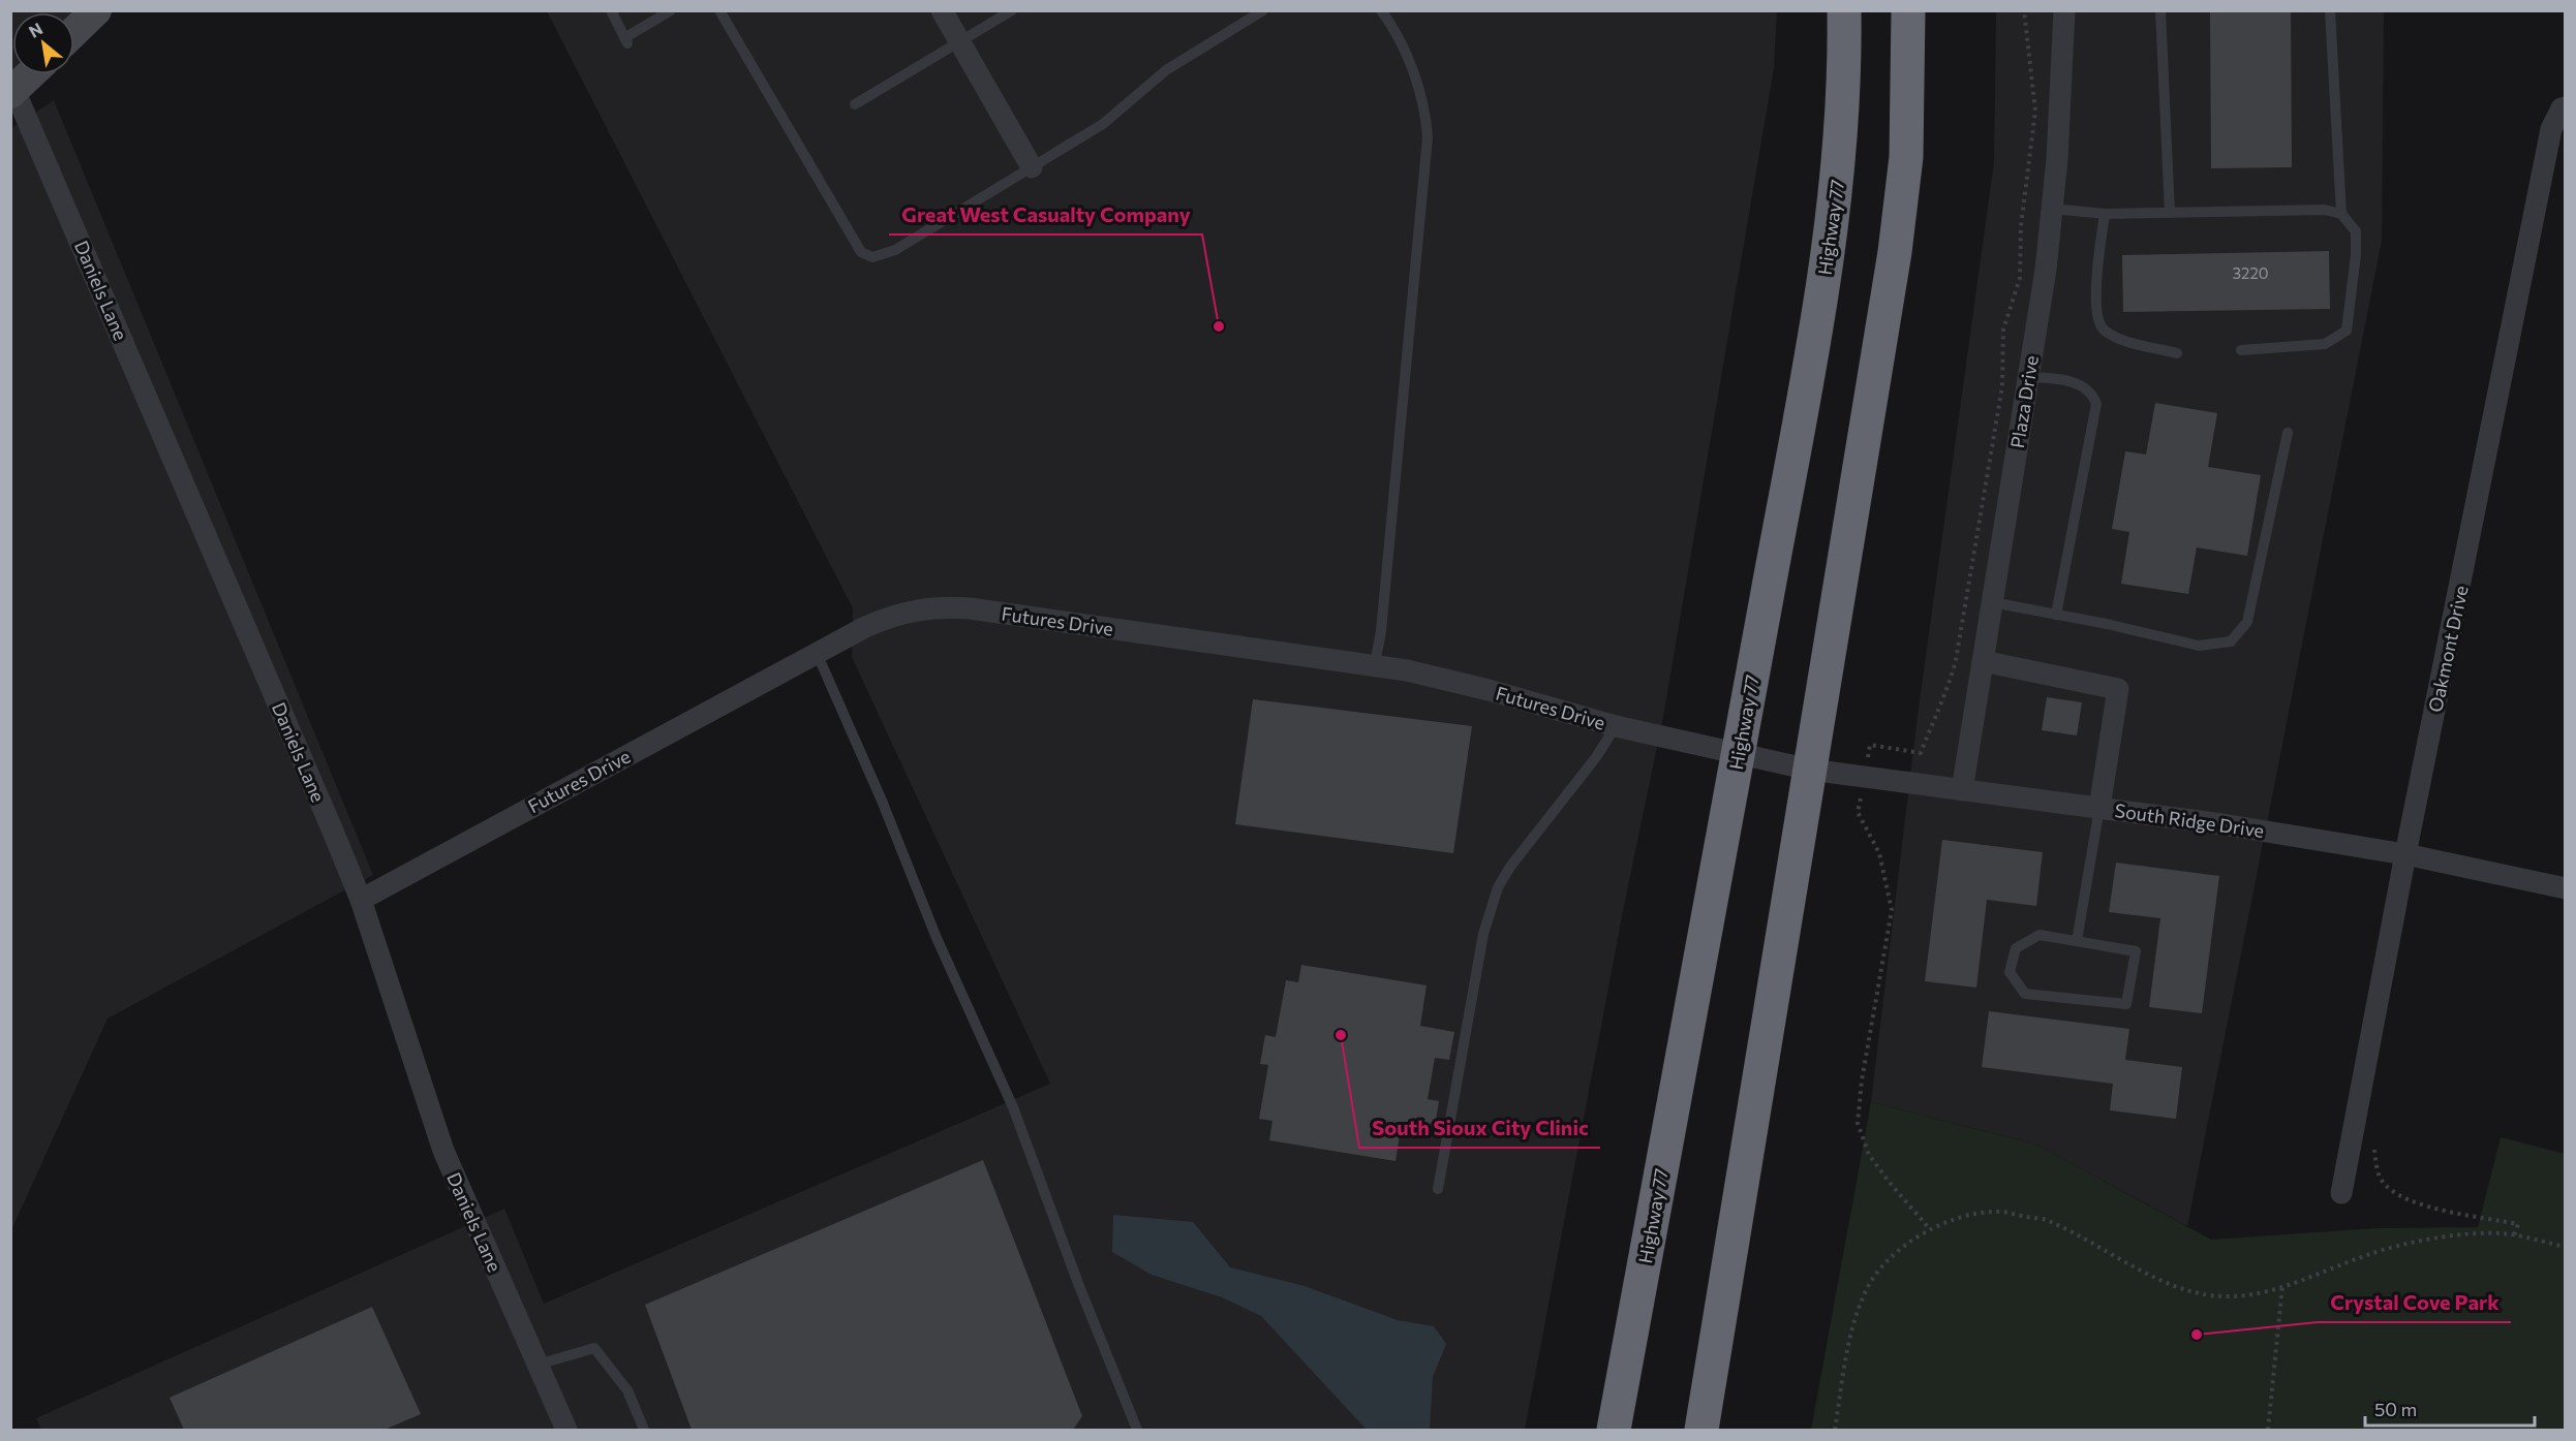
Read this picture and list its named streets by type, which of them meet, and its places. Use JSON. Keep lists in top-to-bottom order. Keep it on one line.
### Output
{"streets":{"highway":["Highway 77"],"street":["Daniels Lane","Plaza Drive","Futures Drive","Oakmont Drive","South Ridge Drive"]},"crossings":[["Highway 77","Futures Drive"],["Daniels Lane","Futures Drive"],["Plaza Drive","South Ridge Drive"],["Futures Drive","South Ridge Drive"],["Oakmont Drive","South Ridge Drive"]],"places":["Great West Casualty Company","South Sioux City Clinic","Crystal Cove Park"],"house_numbers":["3220"],"scale_bar":"50 m","north":"top left"}
